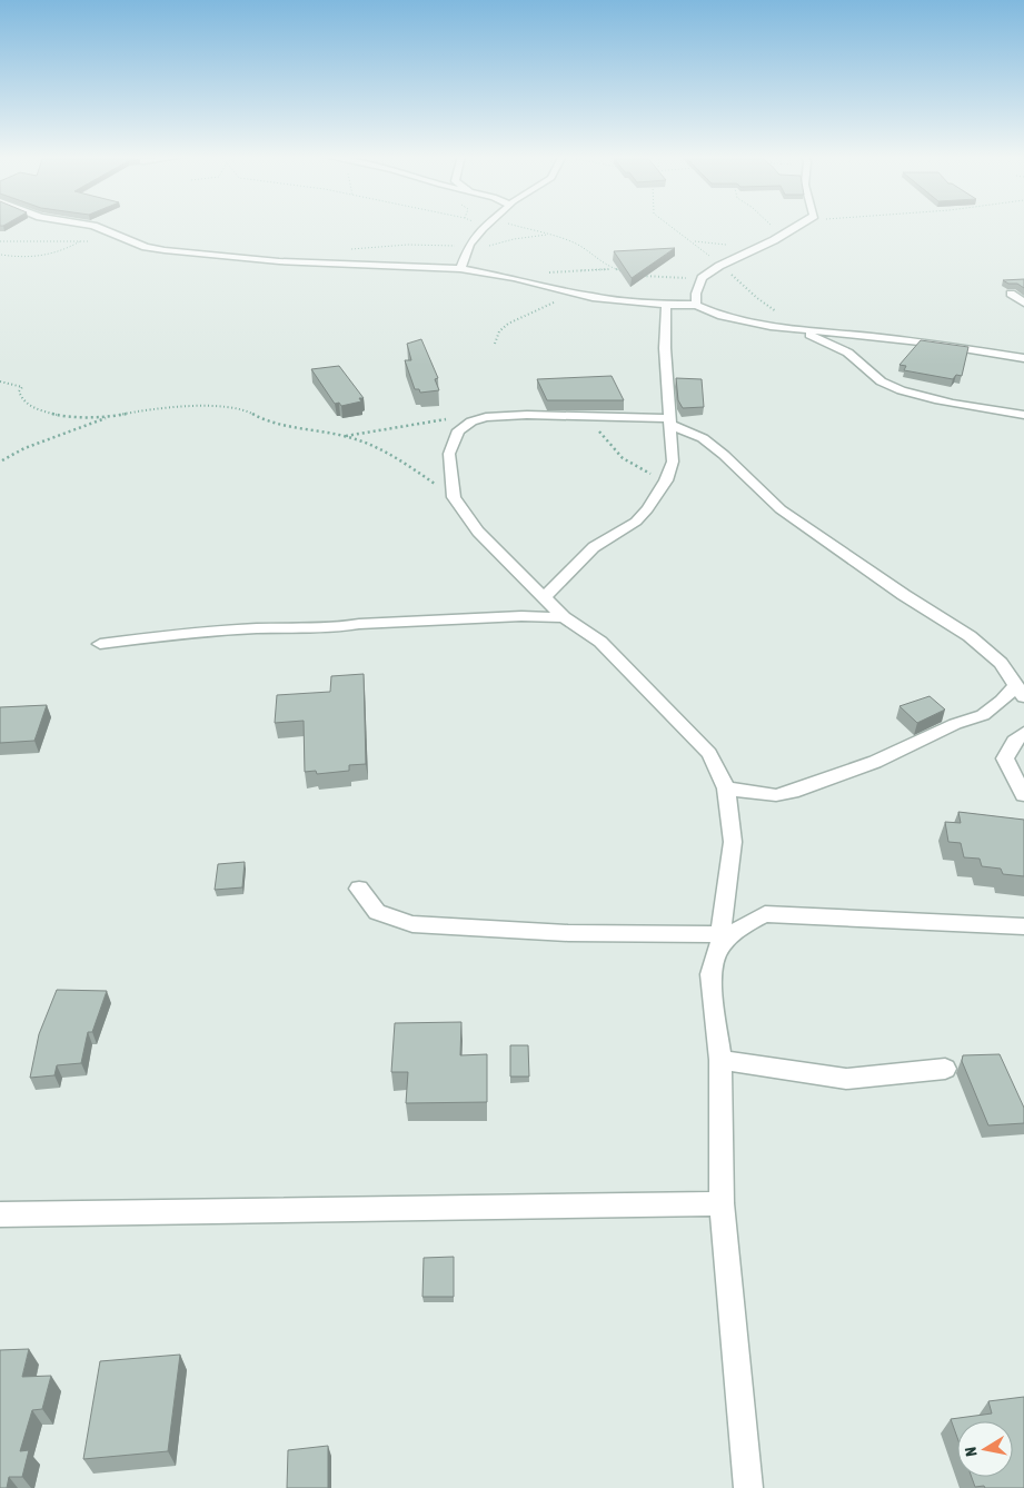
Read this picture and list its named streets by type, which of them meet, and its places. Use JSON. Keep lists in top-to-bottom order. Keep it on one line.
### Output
{"north":"left"}
